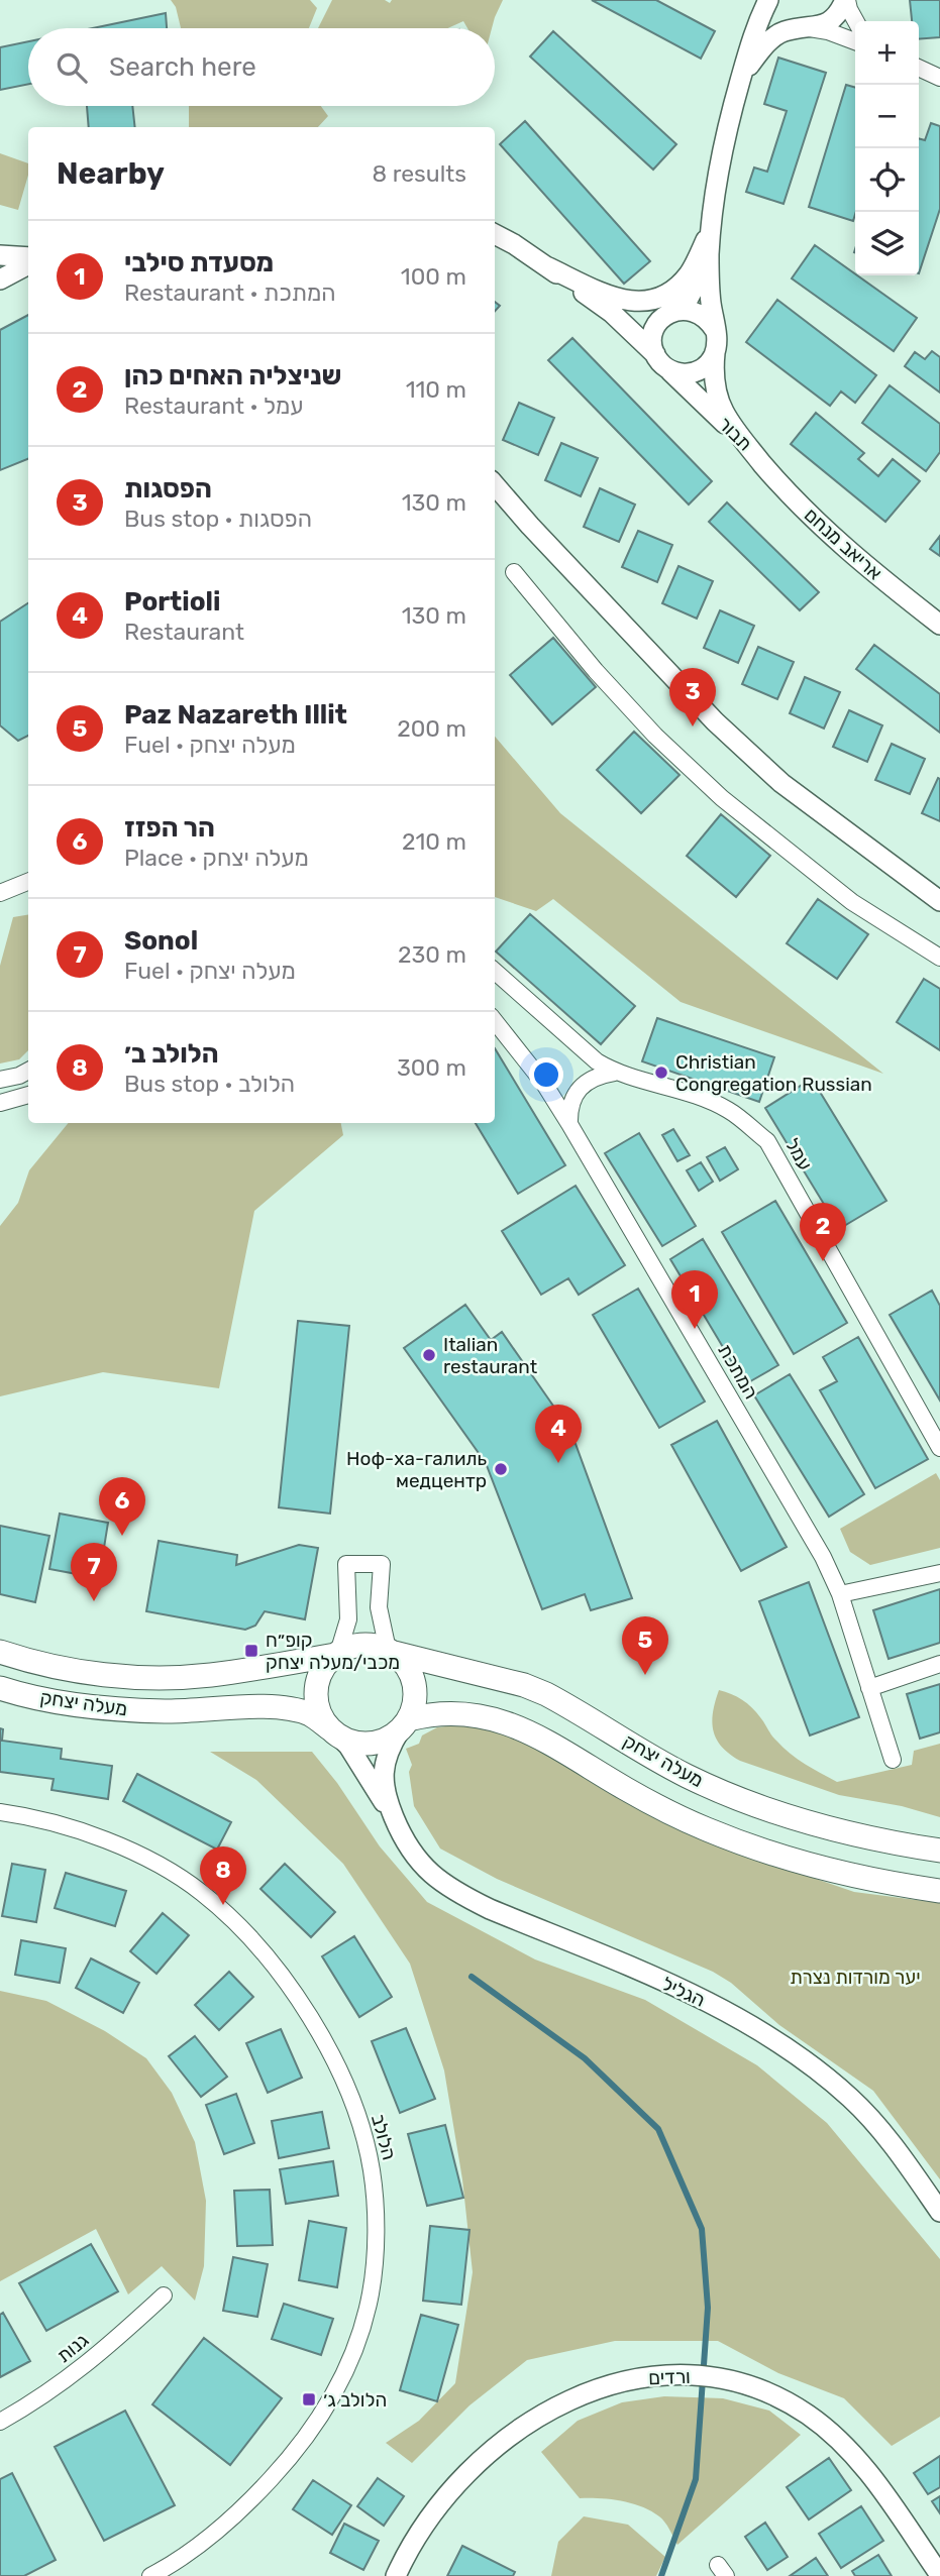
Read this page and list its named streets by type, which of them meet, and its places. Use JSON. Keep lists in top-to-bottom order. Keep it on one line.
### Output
{"streets":{"main road":["מעלה יצחק"],"street":["תבור","אריאב מנחם","עמל","המתכת","הגליל","הלולב","גנות","ורדים"]},"crossings":[["תבור","אריאב מנחם"],["מעלה יצחק","הגליל"]],"parks":["יער מורדות נצרת"],"places":{"other":["Christian Congregation Russian","Italian restaurant","Ноф-ха-галиль медцентр"],"transit":["קופ״ח מכבי/מעלה יצחק","הלולב ג׳"]},"page":{"map_buttons":["+","−"],"search":"Search here","heading":["Nearby","8 results"],"list":[{"mark":"1","name":"מסעדת סילבי","note":"Restaurant · המתכת","value":"100 m"},{"mark":"2","name":"שניצליה האחים כהן","note":"Restaurant · עמל","value":"110 m"},{"mark":"3","name":"הפסגות","note":"Bus stop · הפסגות","value":"130 m"},{"mark":"4","name":"Portioli","note":"Restaurant","value":"130 m"},{"mark":"5","name":"Paz Nazareth Illit","note":"Fuel · מעלה יצחק","value":"200 m"},{"mark":"6","name":"הר הפזז","note":"Place · מעלה יצחק","value":"210 m"},{"mark":"7","name":"Sonol","note":"Fuel · מעלה יצחק","value":"230 m"},{"mark":"8","name":"הלולב ב׳","note":"Bus stop · הלולב","value":"300 m"}],"pins":["3","2","1","4","6","7","5","8"]}}
